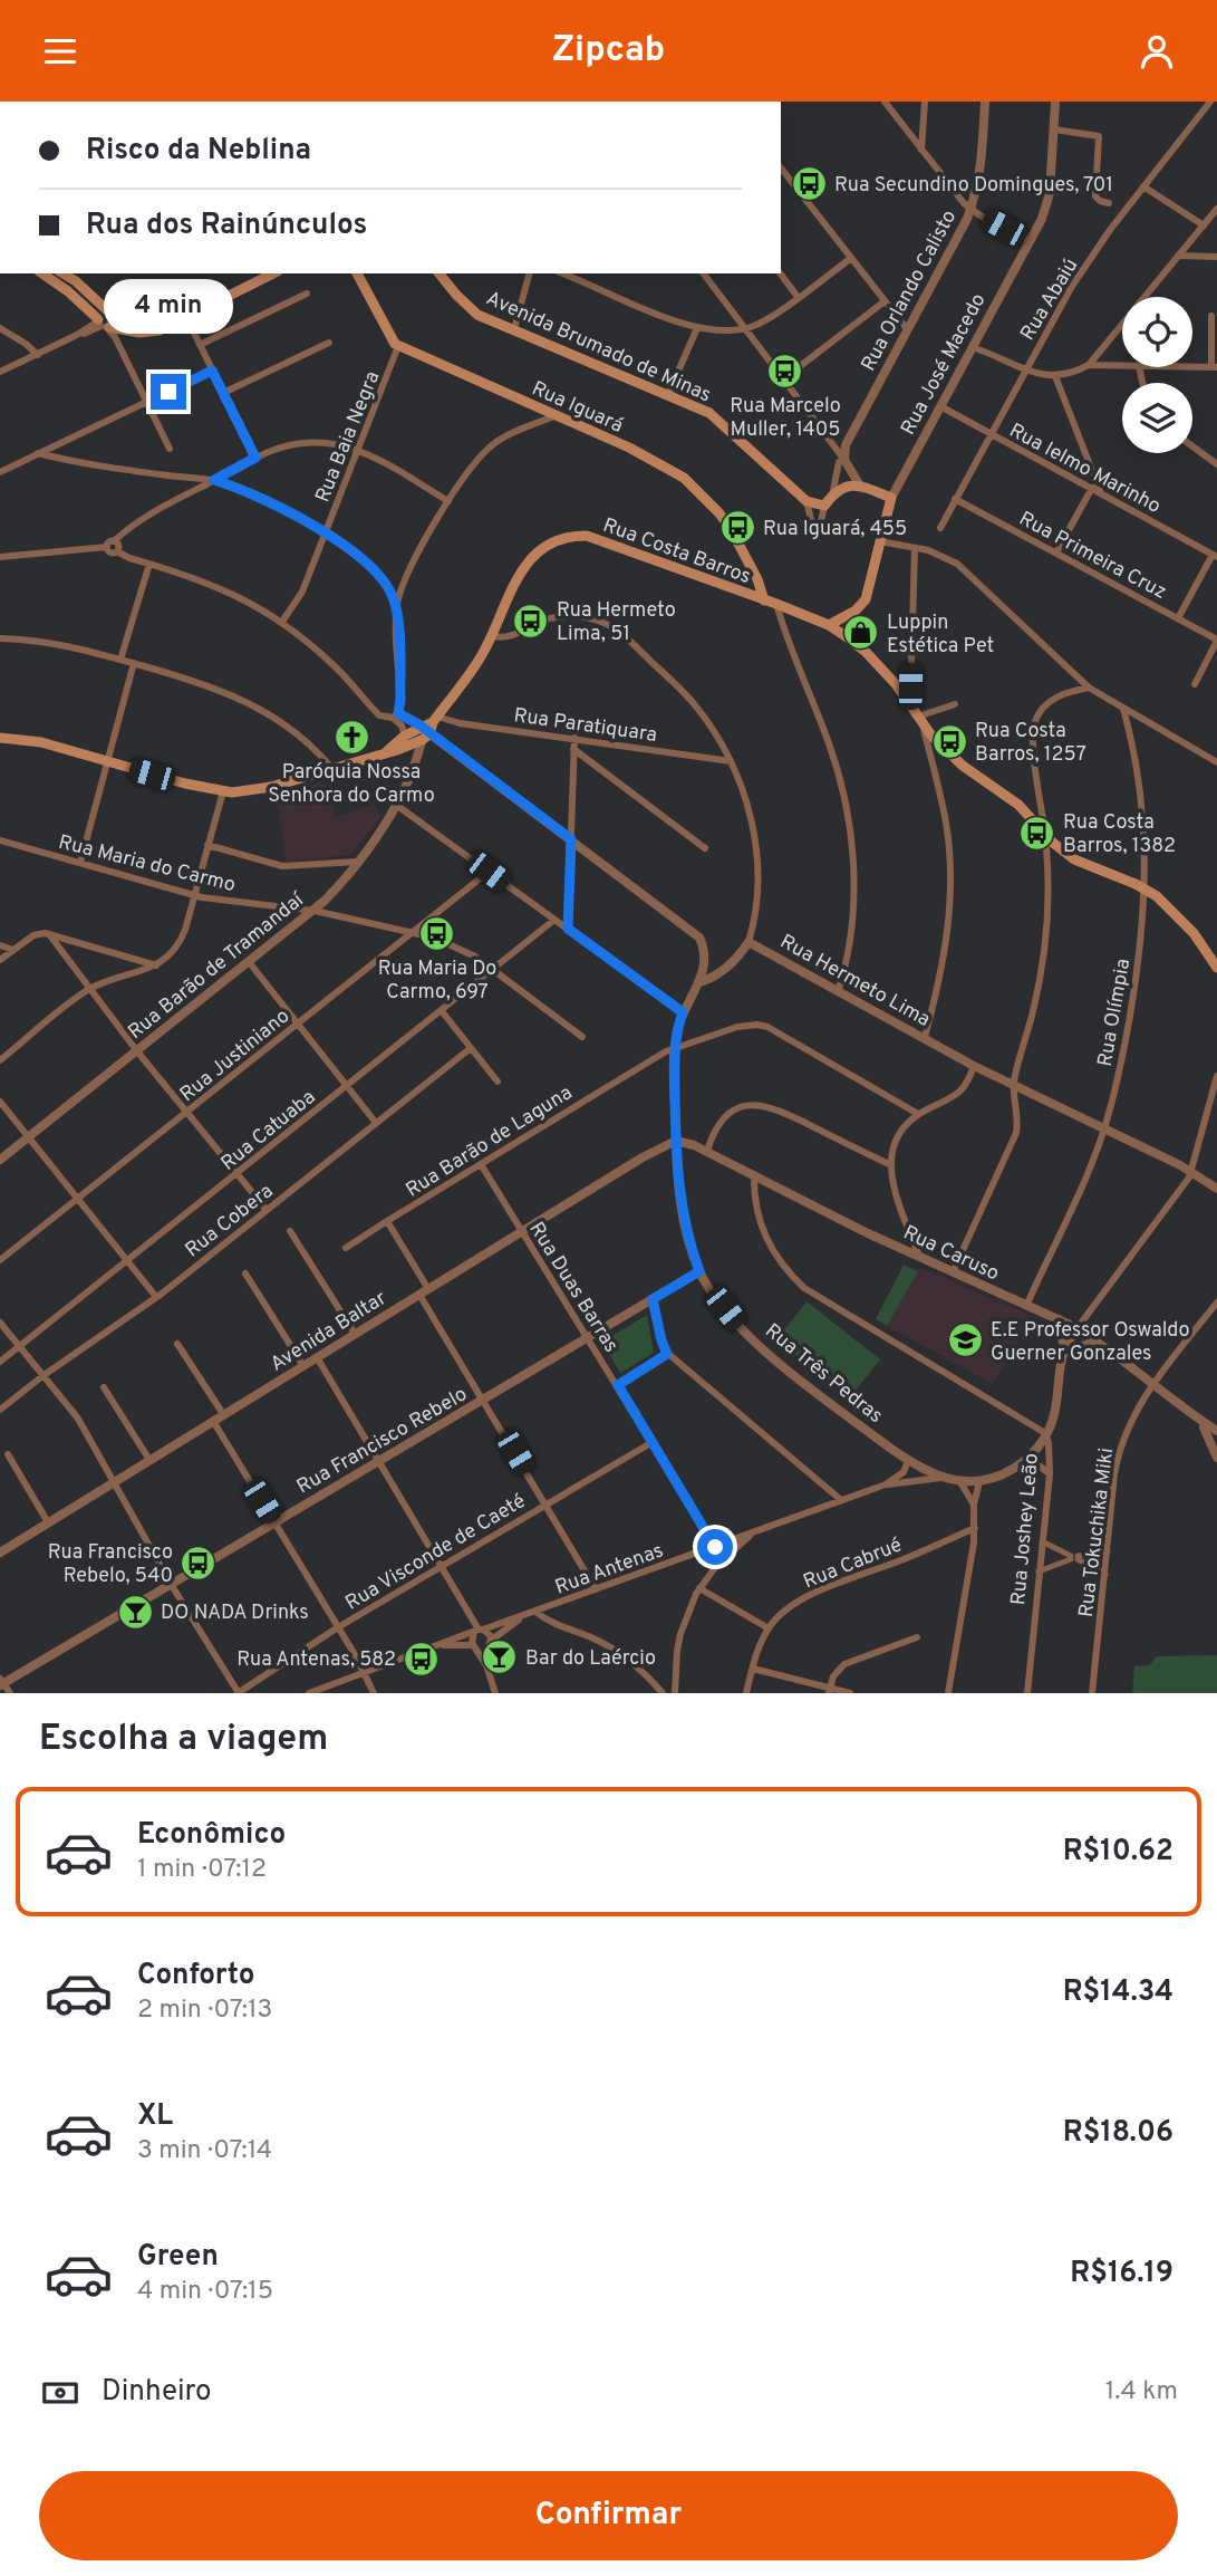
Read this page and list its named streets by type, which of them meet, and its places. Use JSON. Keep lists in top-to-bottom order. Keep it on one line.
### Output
{"streets":{"main road":["Avenida Brumado de Minas","Rua José Macedo","Rua Iguará","Rua Costa Barros"],"street":["Rua Orlando Calisto","Rua Abaiú","Rua Baia Negra","Rua Ielmo Marinho","Rua Primeira Cruz","Rua Paratiquara","Rua Maria do Carmo","Rua Barão de Tramandaí","Rua Hermeto Lima","Rua Olímpia","Rua Justiniano","Rua Catuaba","Rua Barão de Laguna","Rua Cobera","Rua Caruso","Rua Duas Barras","Avenida Baltar","Rua Três Pedras","Rua Francisco Rebelo","Rua Joshey Leão","Rua Tokuchika Miki","Rua Visconde de Caeté","Rua Cabrué","Rua Antenas"]},"crossings":[["Rua Abaiú","Rua Ielmo Marinho"],["Rua Abaiú","Rua Primeira Cruz"],["Rua José Macedo","Rua Ielmo Marinho"],["Rua José Macedo","Rua Costa Barros"],["Rua Iguará","Rua Baia Negra"],["Rua Iguará","Rua Costa Barros"],["Rua Costa Barros","Rua Paratiquara"],["Rua Costa Barros","Rua Barão de Tramandaí"],["Rua Costa Barros","Rua Hermeto Lima"],["Rua Costa Barros","Rua Olímpia"],["Rua Costa Barros","Rua Três Pedras"],["Rua Paratiquara","Rua Hermeto Lima"],["Rua Maria do Carmo","Rua Barão de Tramandaí"],["Rua Maria do Carmo","Rua Justiniano"],["Rua Maria do Carmo","Rua Catuaba"],["Rua Barão de Tramandaí","Rua Três Pedras"],["Rua Hermeto Lima","Rua Olímpia"],["Rua Olímpia","Rua Caruso"],["Rua Barão de Laguna","Rua Duas Barras"],["Rua Barão de Laguna","Rua Três Pedras"],["Rua Caruso","Avenida Baltar"],["Rua Caruso","Rua Três Pedras"],["Rua Caruso","Rua Joshey Leão"],["Rua Caruso","Rua Tokuchika Miki"],["Rua Duas Barras","Avenida Baltar"],["Rua Duas Barras","Rua Francisco Rebelo"],["Rua Duas Barras","Rua Visconde de Caeté"],["Rua Duas Barras","Rua Antenas"],["Avenida Baltar","Rua Três Pedras"],["Rua Três Pedras","Rua Francisco Rebelo"],["Rua Três Pedras","Rua Joshey Leão"],["Rua Três Pedras","Rua Antenas"]],"places":{"bus stop":["Rua Secundino Domingues, 701","Rua Marcelo Muller, 1405","Rua Iguará, 455","Rua Hermeto Lima, 51","Rua Costa Barros, 1257","Rua Costa Barros, 1382","Rua Maria Do Carmo, 697","Rua Francisco Rebelo, 540","Rua Antenas, 582"],"shop":["Luppin Estética Pet"],"church":["Paróquia Nossa Senhora do Carmo"],"school or university":["E.E Professor Oswaldo Guerner Gonzales"],"bar":["DO NADA Drinks","Bar do Laércio"]},"page":{"header":"Zipcab","banner":["Risco da Neblina","Rua dos Rainúnculos"],"bubble":"4 min","heading":"Escolha a viagem","list":[{"name":"Econômico","note":"1 min · 07:12","value":"R$10.62"},{"name":"Conforto","note":"2 min · 07:13","value":"R$14.34"},{"name":"XL","note":"3 min · 07:14","value":"R$18.06"},{"name":"Green","note":"4 min · 07:15","value":"R$16.19"}],"pay":["Dinheiro","1.4 km"],"buttons":"Confirmar"}}
